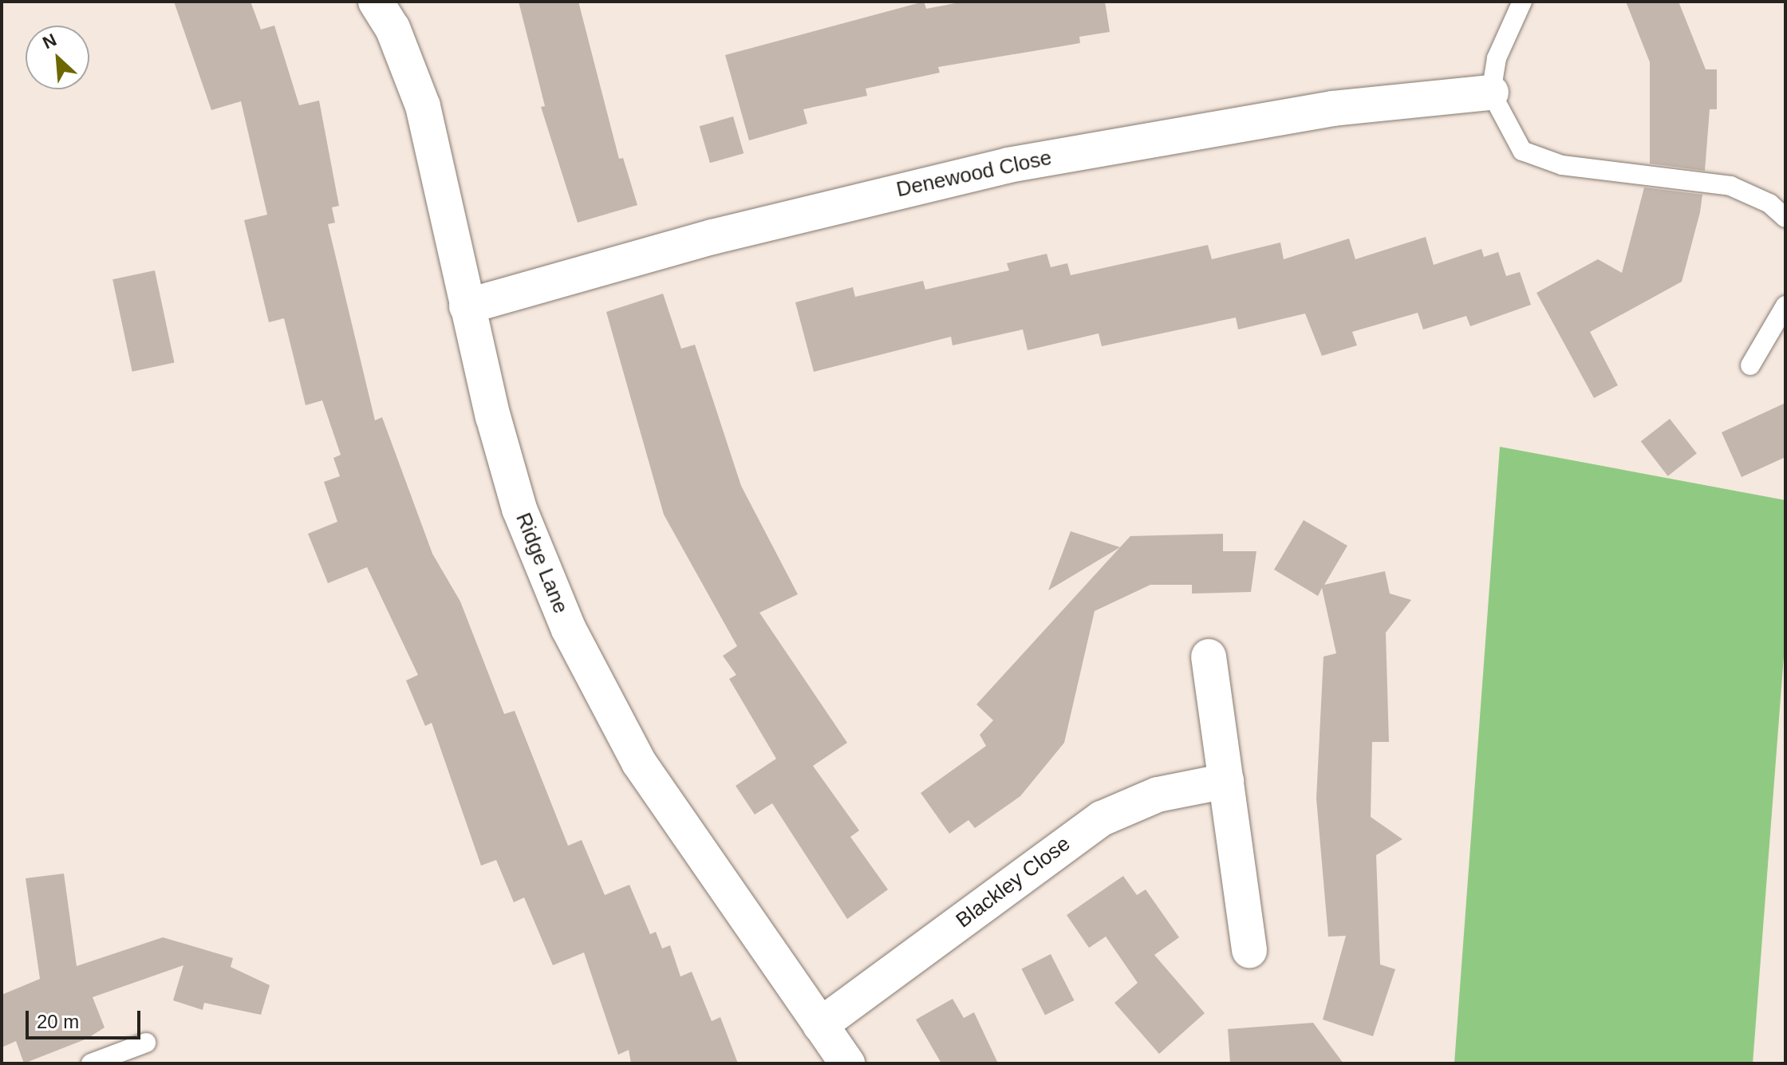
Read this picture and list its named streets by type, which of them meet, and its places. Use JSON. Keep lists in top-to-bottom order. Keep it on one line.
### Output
{"streets":{"street":["Denewood Close","Ridge Lane","Blackley Close"]},"crossings":[["Denewood Close","Ridge Lane"],["Ridge Lane","Blackley Close"]],"scale_bar":"20 m","north":"top left"}
